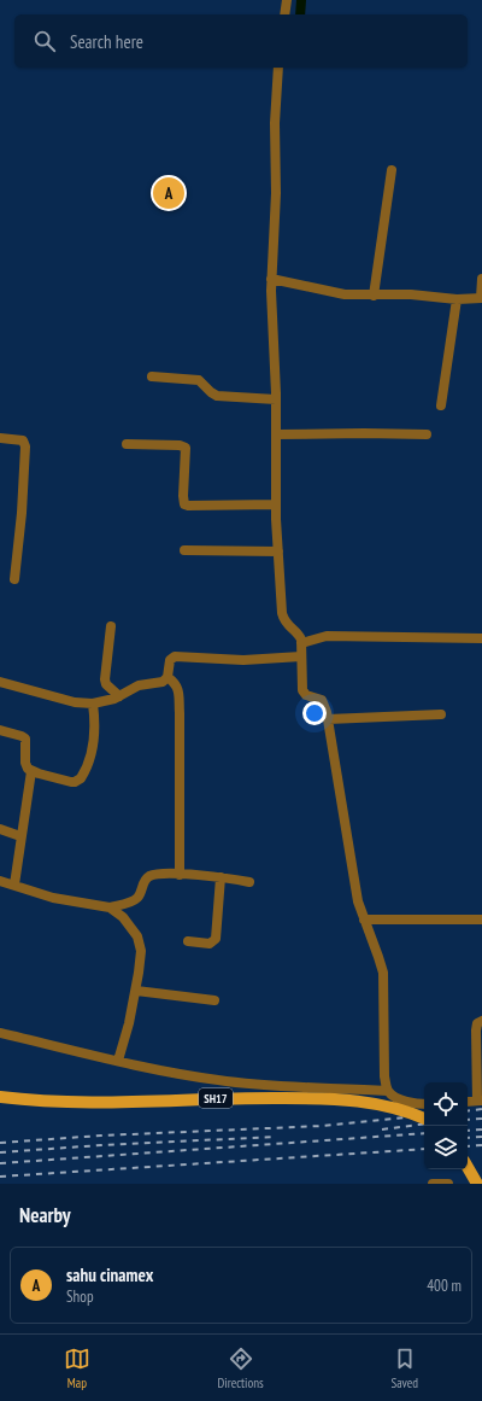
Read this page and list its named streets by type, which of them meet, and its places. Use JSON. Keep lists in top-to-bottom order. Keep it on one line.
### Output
{"streets":{"main road":["SH17"]},"page":{"search":"Search here","pins":"A","heading":"Nearby","list":[{"mark":"A","name":"sahu cinamex","note":"Shop","value":"400 m"}],"nav":["Map","Directions","Saved"]}}
